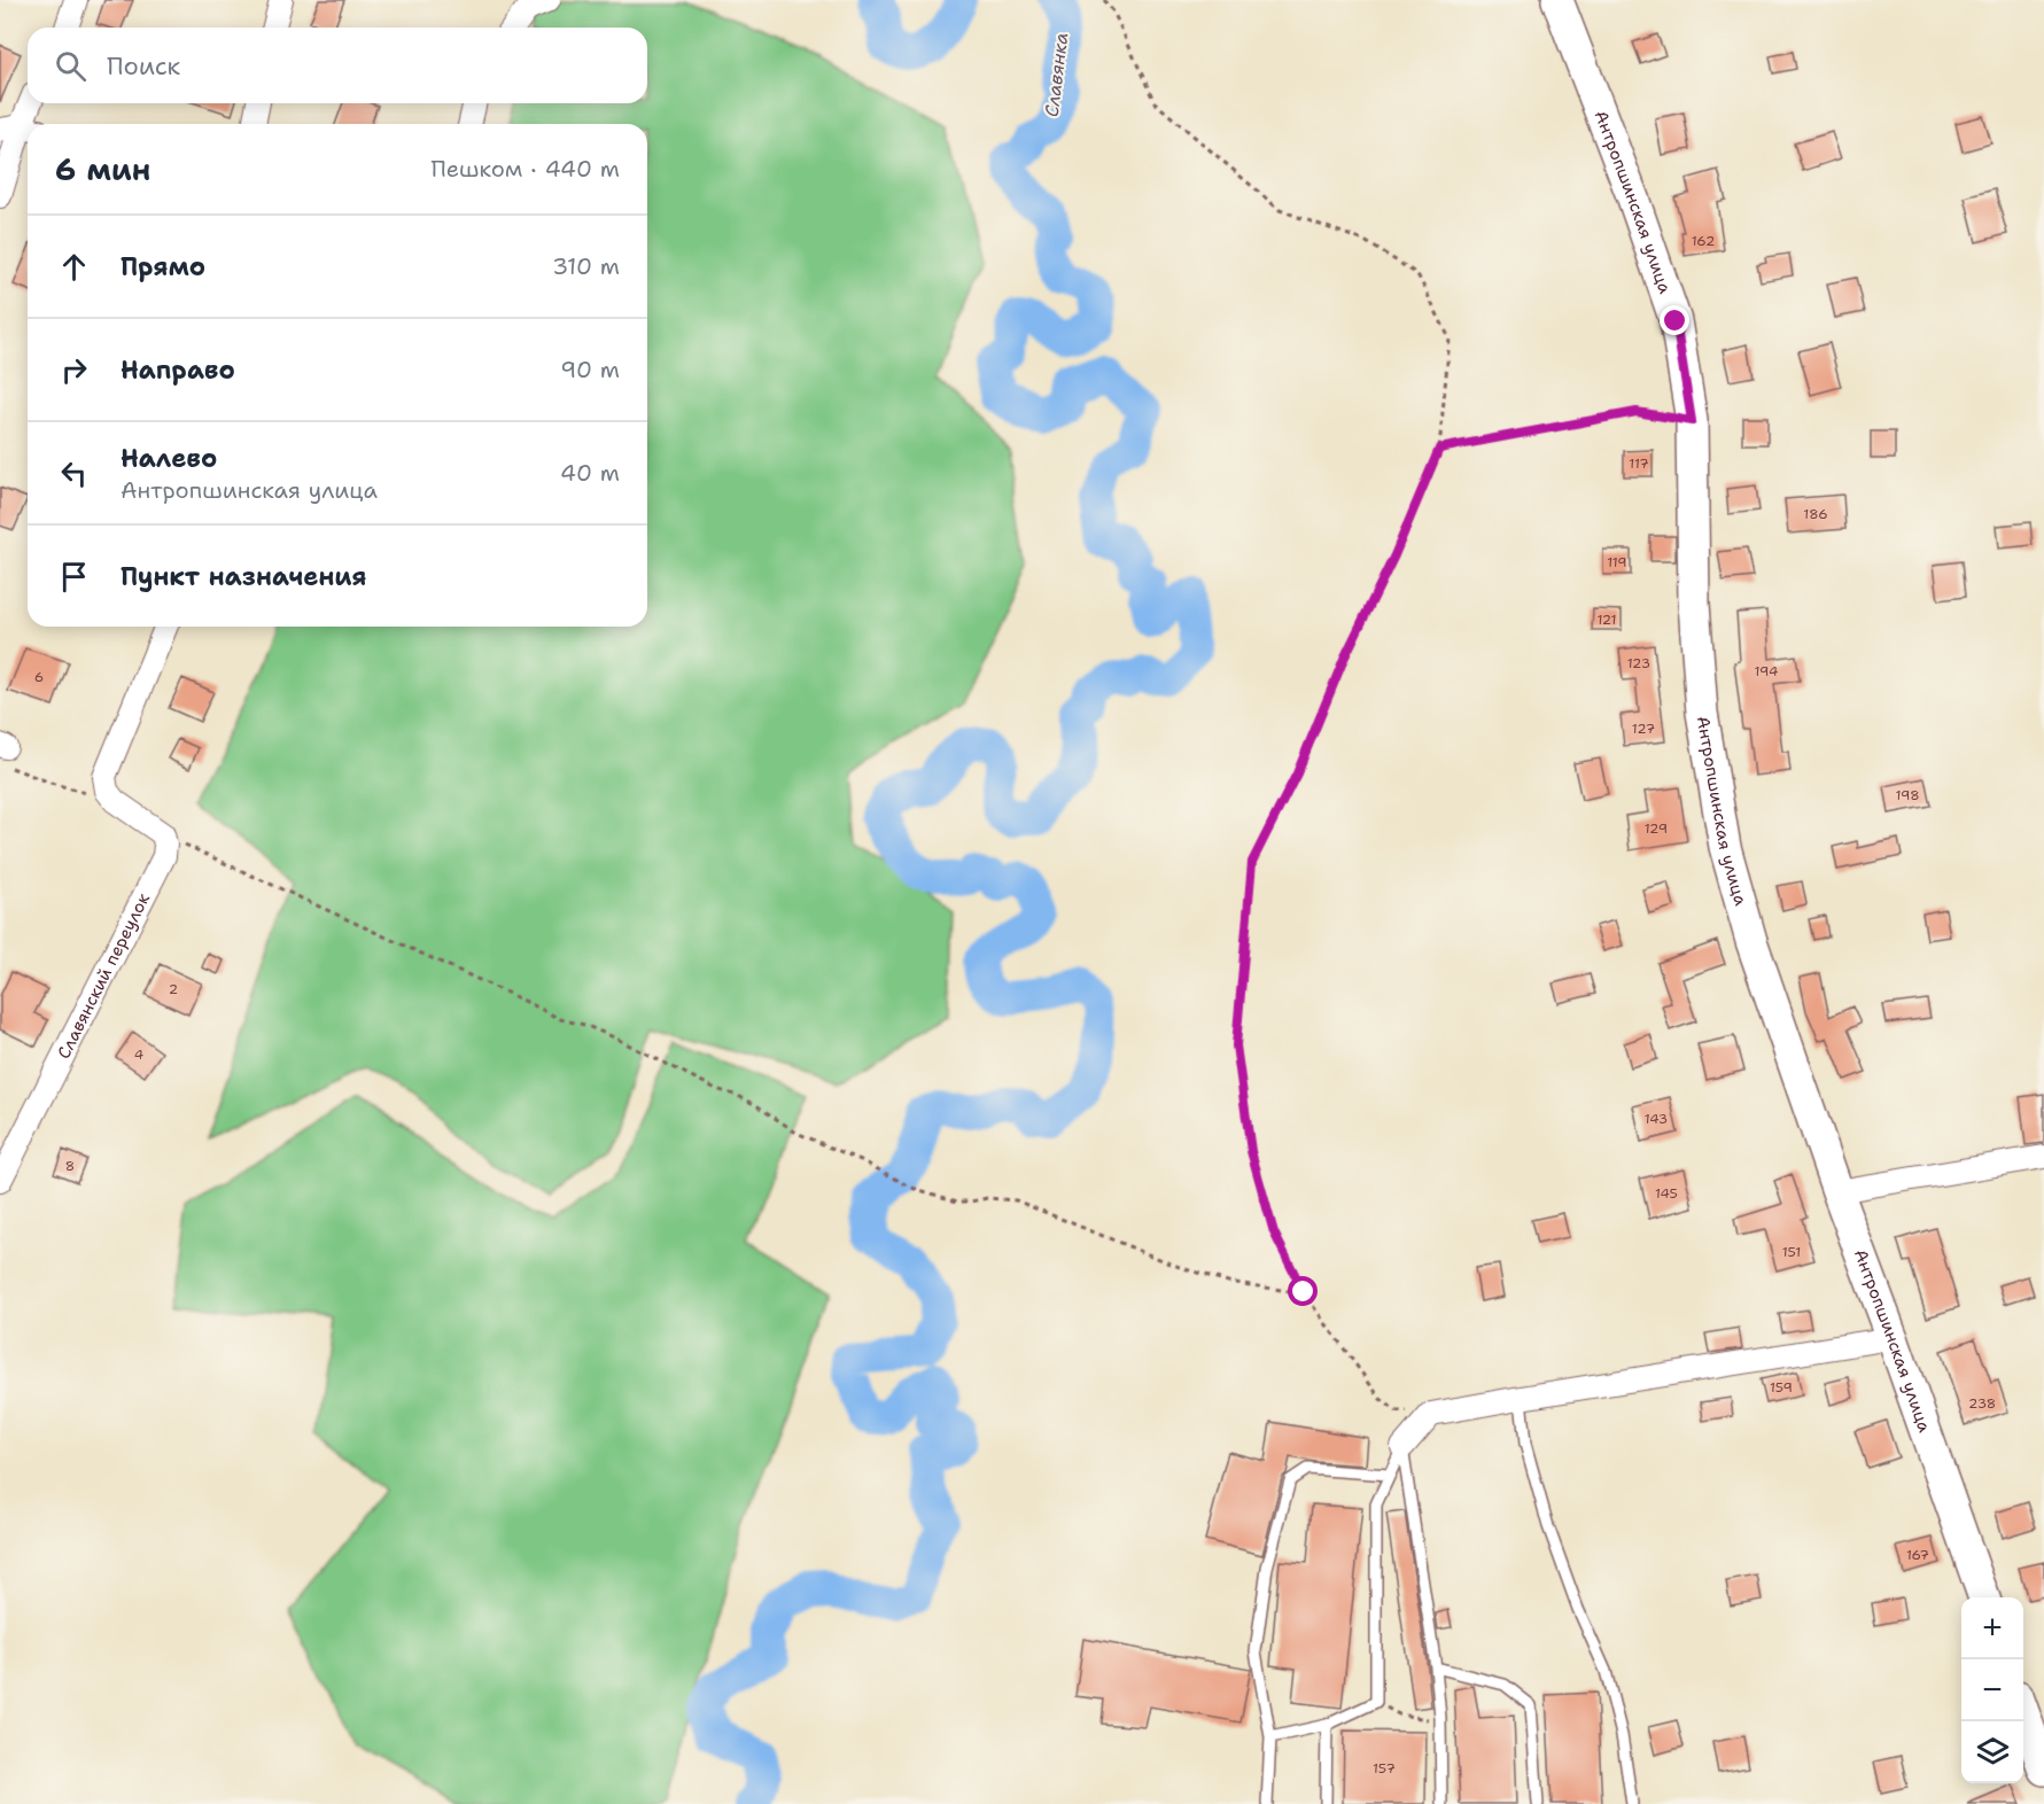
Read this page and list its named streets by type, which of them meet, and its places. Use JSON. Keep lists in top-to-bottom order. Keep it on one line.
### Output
{"streets":{"street":["Антропшинская улица","Славянский переулок"]},"water":["Славянка"],"house_numbers":["162","117","186","119","121","123","194","6","127","198","129","2","4","143","8","145","151","159","238","167","157"],"page":{"search":"Поиск","heading":["6 мин","Пешком · 440 m"],"list":[["Прямо","310 m"],["Направо","90 m"],["Налево","Антропшинская улица","40 m"],"Пункт назначения"],"map_buttons":["+","−"]}}
